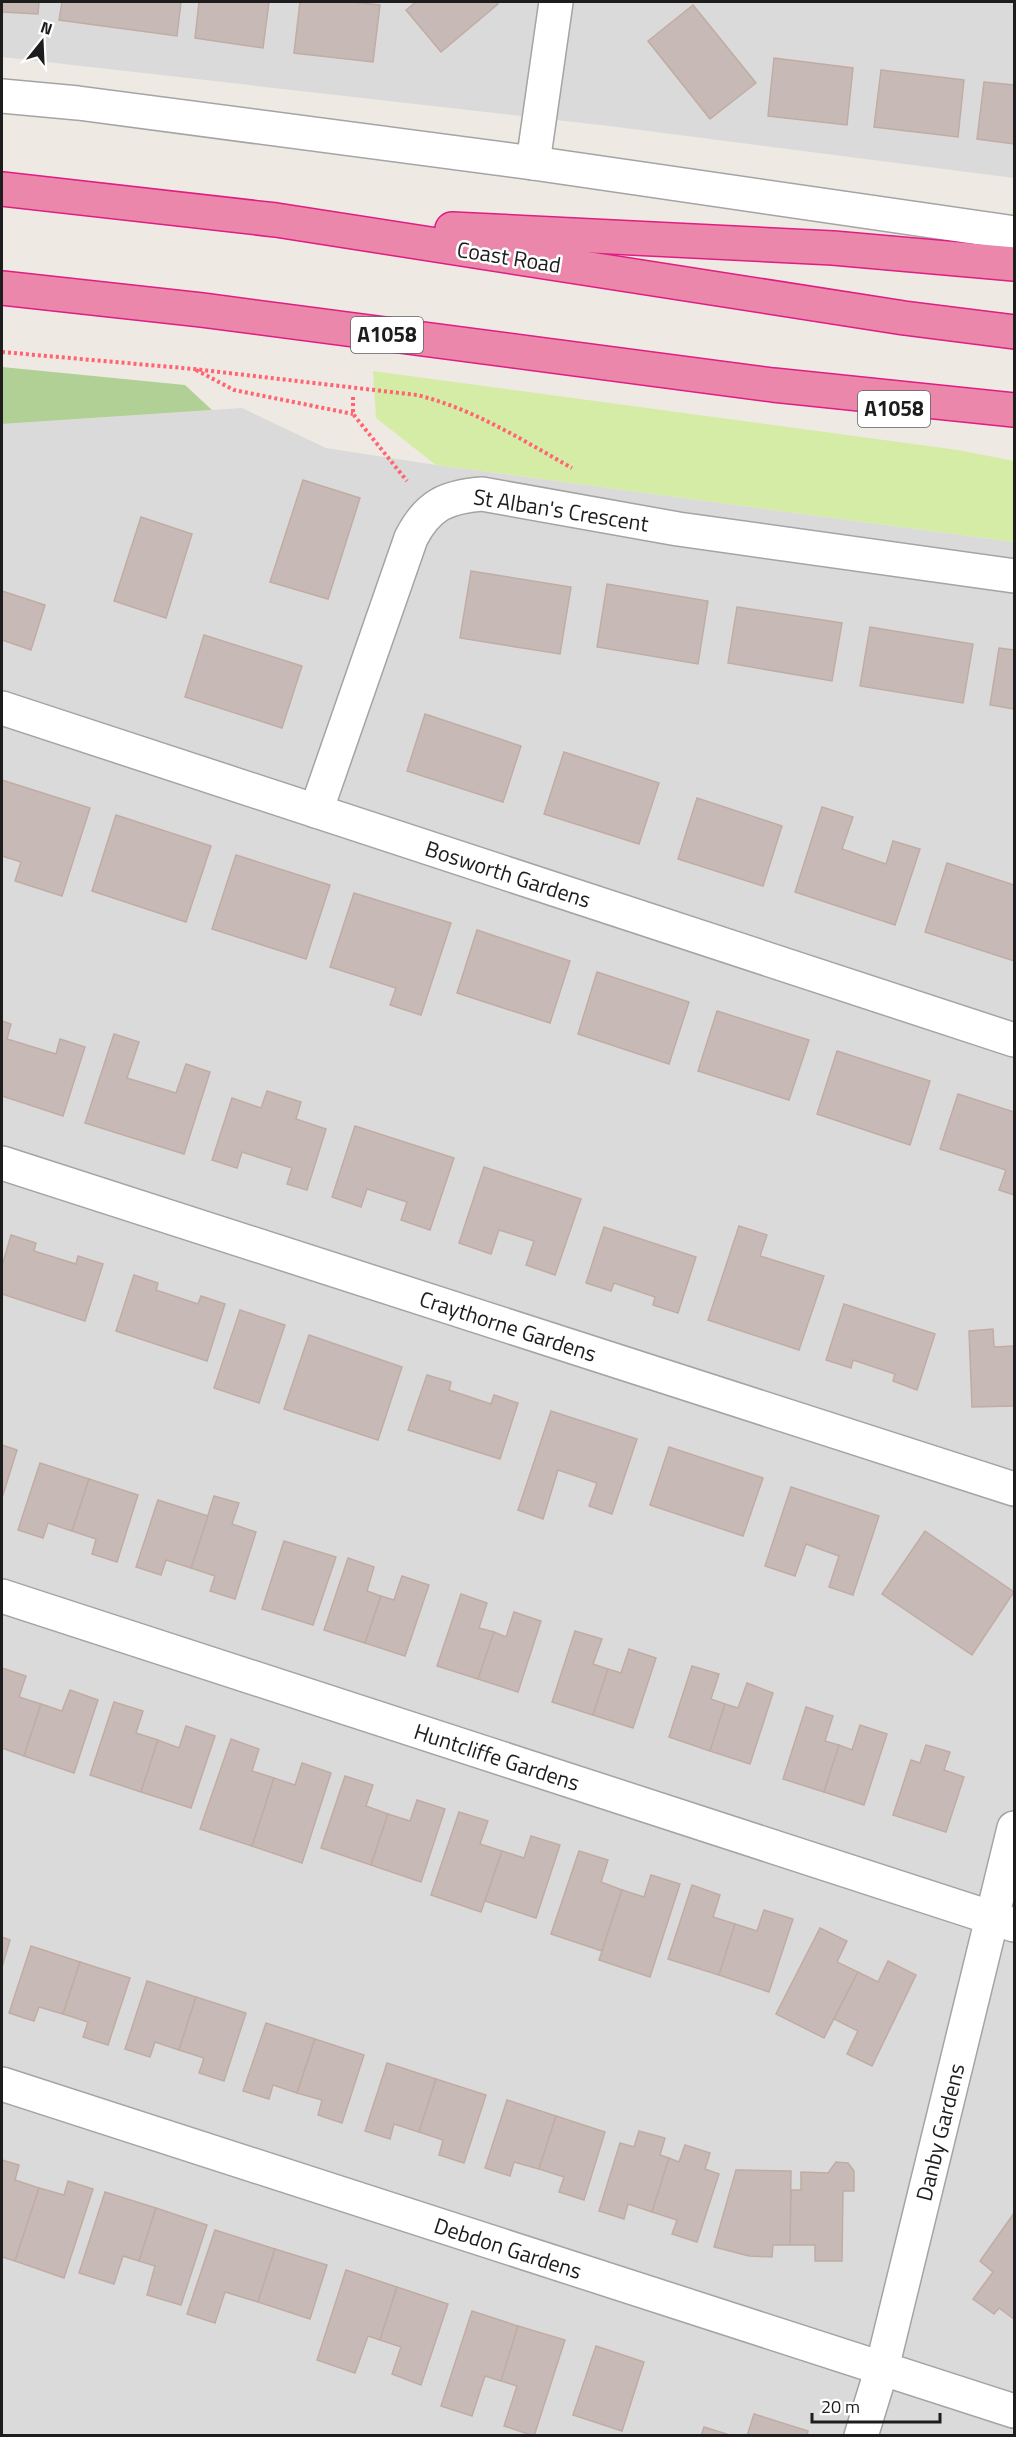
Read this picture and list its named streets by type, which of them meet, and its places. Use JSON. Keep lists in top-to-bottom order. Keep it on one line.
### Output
{"streets":{"highway":["Coast Road","A1058"],"street":["St Alban's Crescent","Bosworth Gardens","Craythorne Gardens","Huntcliffe Gardens","Danby Gardens","Debdon Gardens"]},"crossings":[["St Alban's Crescent","Bosworth Gardens"],["Huntcliffe Gardens","Danby Gardens"],["Danby Gardens","Debdon Gardens"]],"scale_bar":"20 m","north":"top"}
